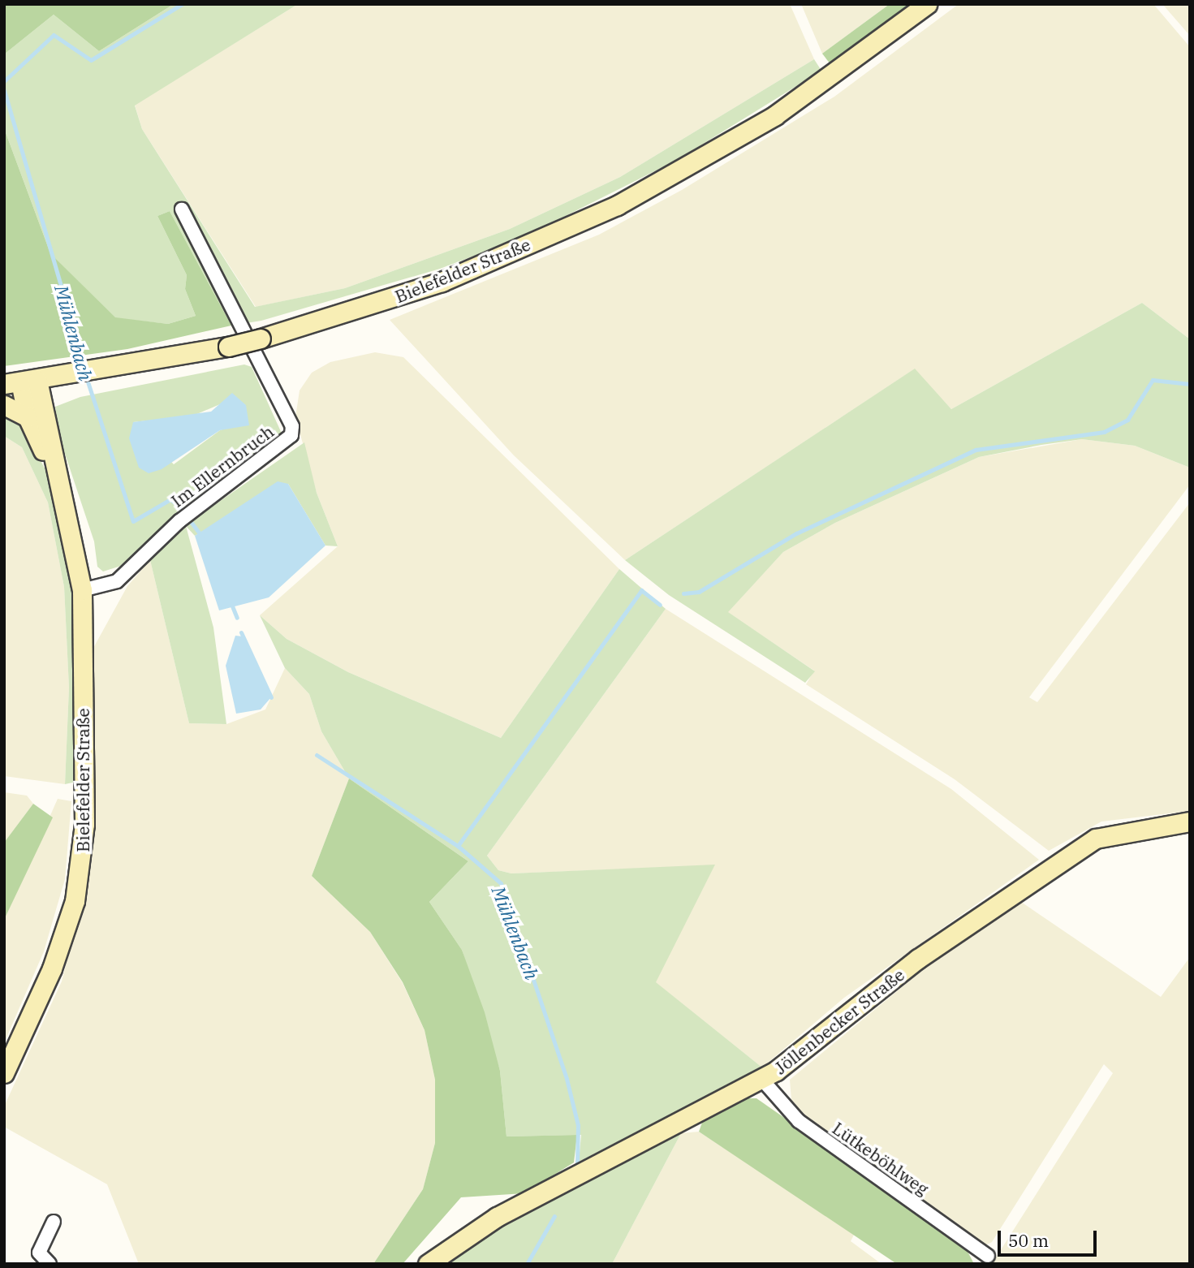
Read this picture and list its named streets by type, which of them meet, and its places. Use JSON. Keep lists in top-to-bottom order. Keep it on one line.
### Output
{"streets":{"main road":["Bielefelder Straße","Jöllenbecker Straße"],"street":["Im Ellernbruch","Lütkeböhlweg"]},"crossings":[["Bielefelder Straße","Im Ellernbruch"],["Jöllenbecker Straße","Lütkeböhlweg"]],"water":["Mühlenbach"],"scale_bar":"50 m"}
